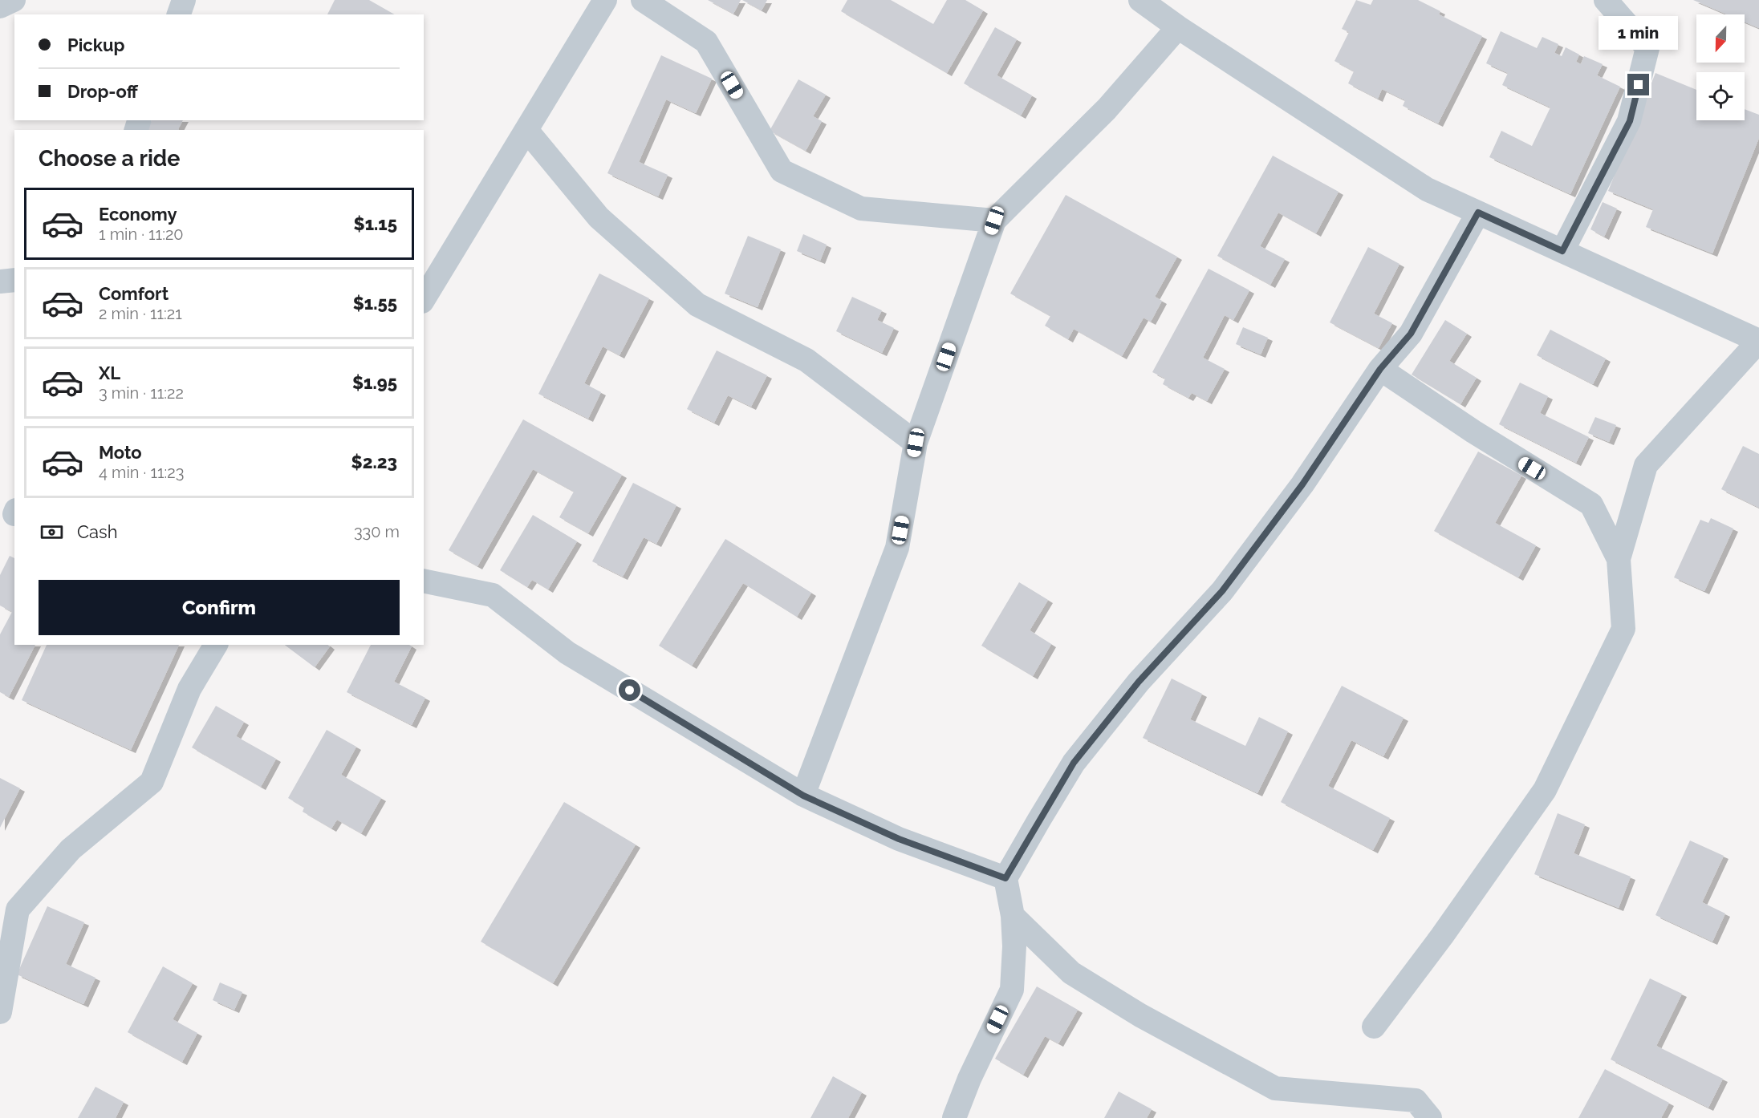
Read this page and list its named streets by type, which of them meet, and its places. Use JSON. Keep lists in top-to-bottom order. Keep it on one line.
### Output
{"north":"bottom","page":{"banner":["Pickup","Drop-off"],"bubble":"1 min","heading":"Choose a ride","list":[{"name":"Economy","note":"1 min · 11:20","value":"$1.15"},{"name":"Comfort","note":"2 min · 11:21","value":"$1.55"},{"name":"XL","note":"3 min · 11:22","value":"$1.95"},{"name":"Moto","note":"4 min · 11:23","value":"$2.23"}],"pay":["Cash","330 m"],"buttons":"Confirm"}}
